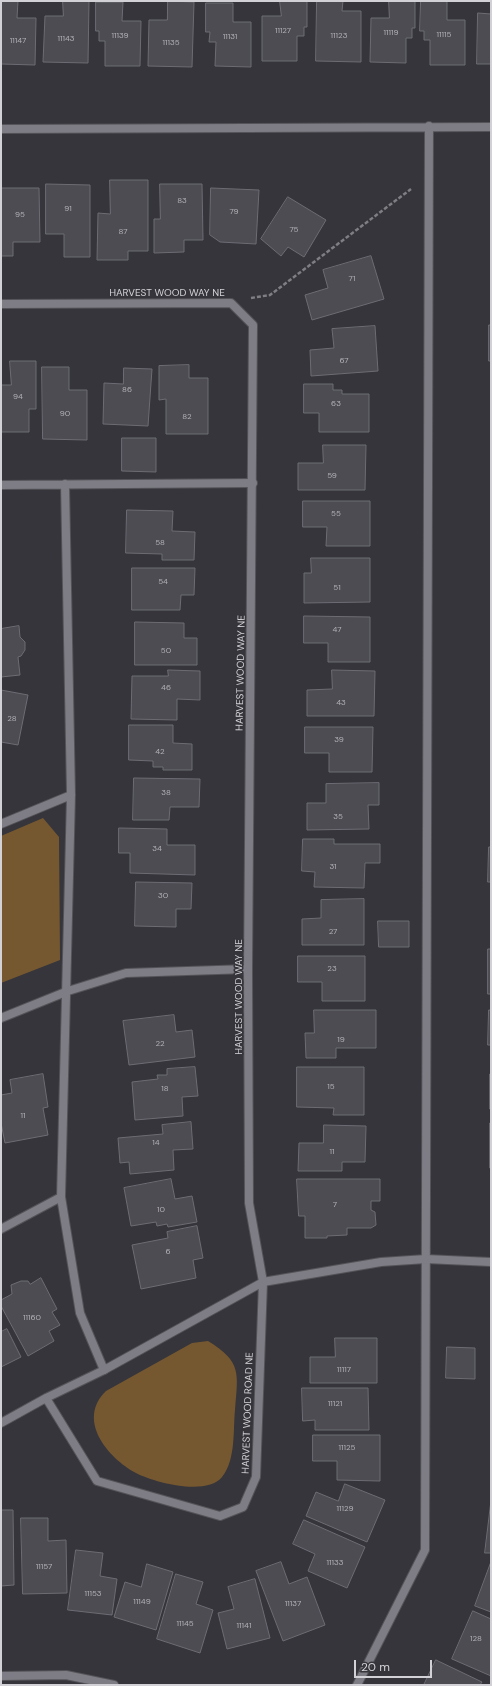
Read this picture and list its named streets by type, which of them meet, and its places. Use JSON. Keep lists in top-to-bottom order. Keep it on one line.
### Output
{"streets":{"street":["HARVEST WOOD WAY NE","HARVEST WOOD ROAD NE"]},"crossings":[["HARVEST WOOD WAY NE","HARVEST WOOD ROAD NE"]],"house_numbers":["11127","11119","11115","11139","11123","11131","11143","11147","11135","83","91","79","95","75","87","71","67","86","94","63","90","82","59","55","58","54","51","47","50","46","43","28","39","42","38","35","34","31","30","27","23","19","22","15","18","11","14","11","7","10","6","11160","11117","11121","11125","11129","11133","11157","11153","11149","11137","11145","11141","128"],"scale_bar":"20 m"}
